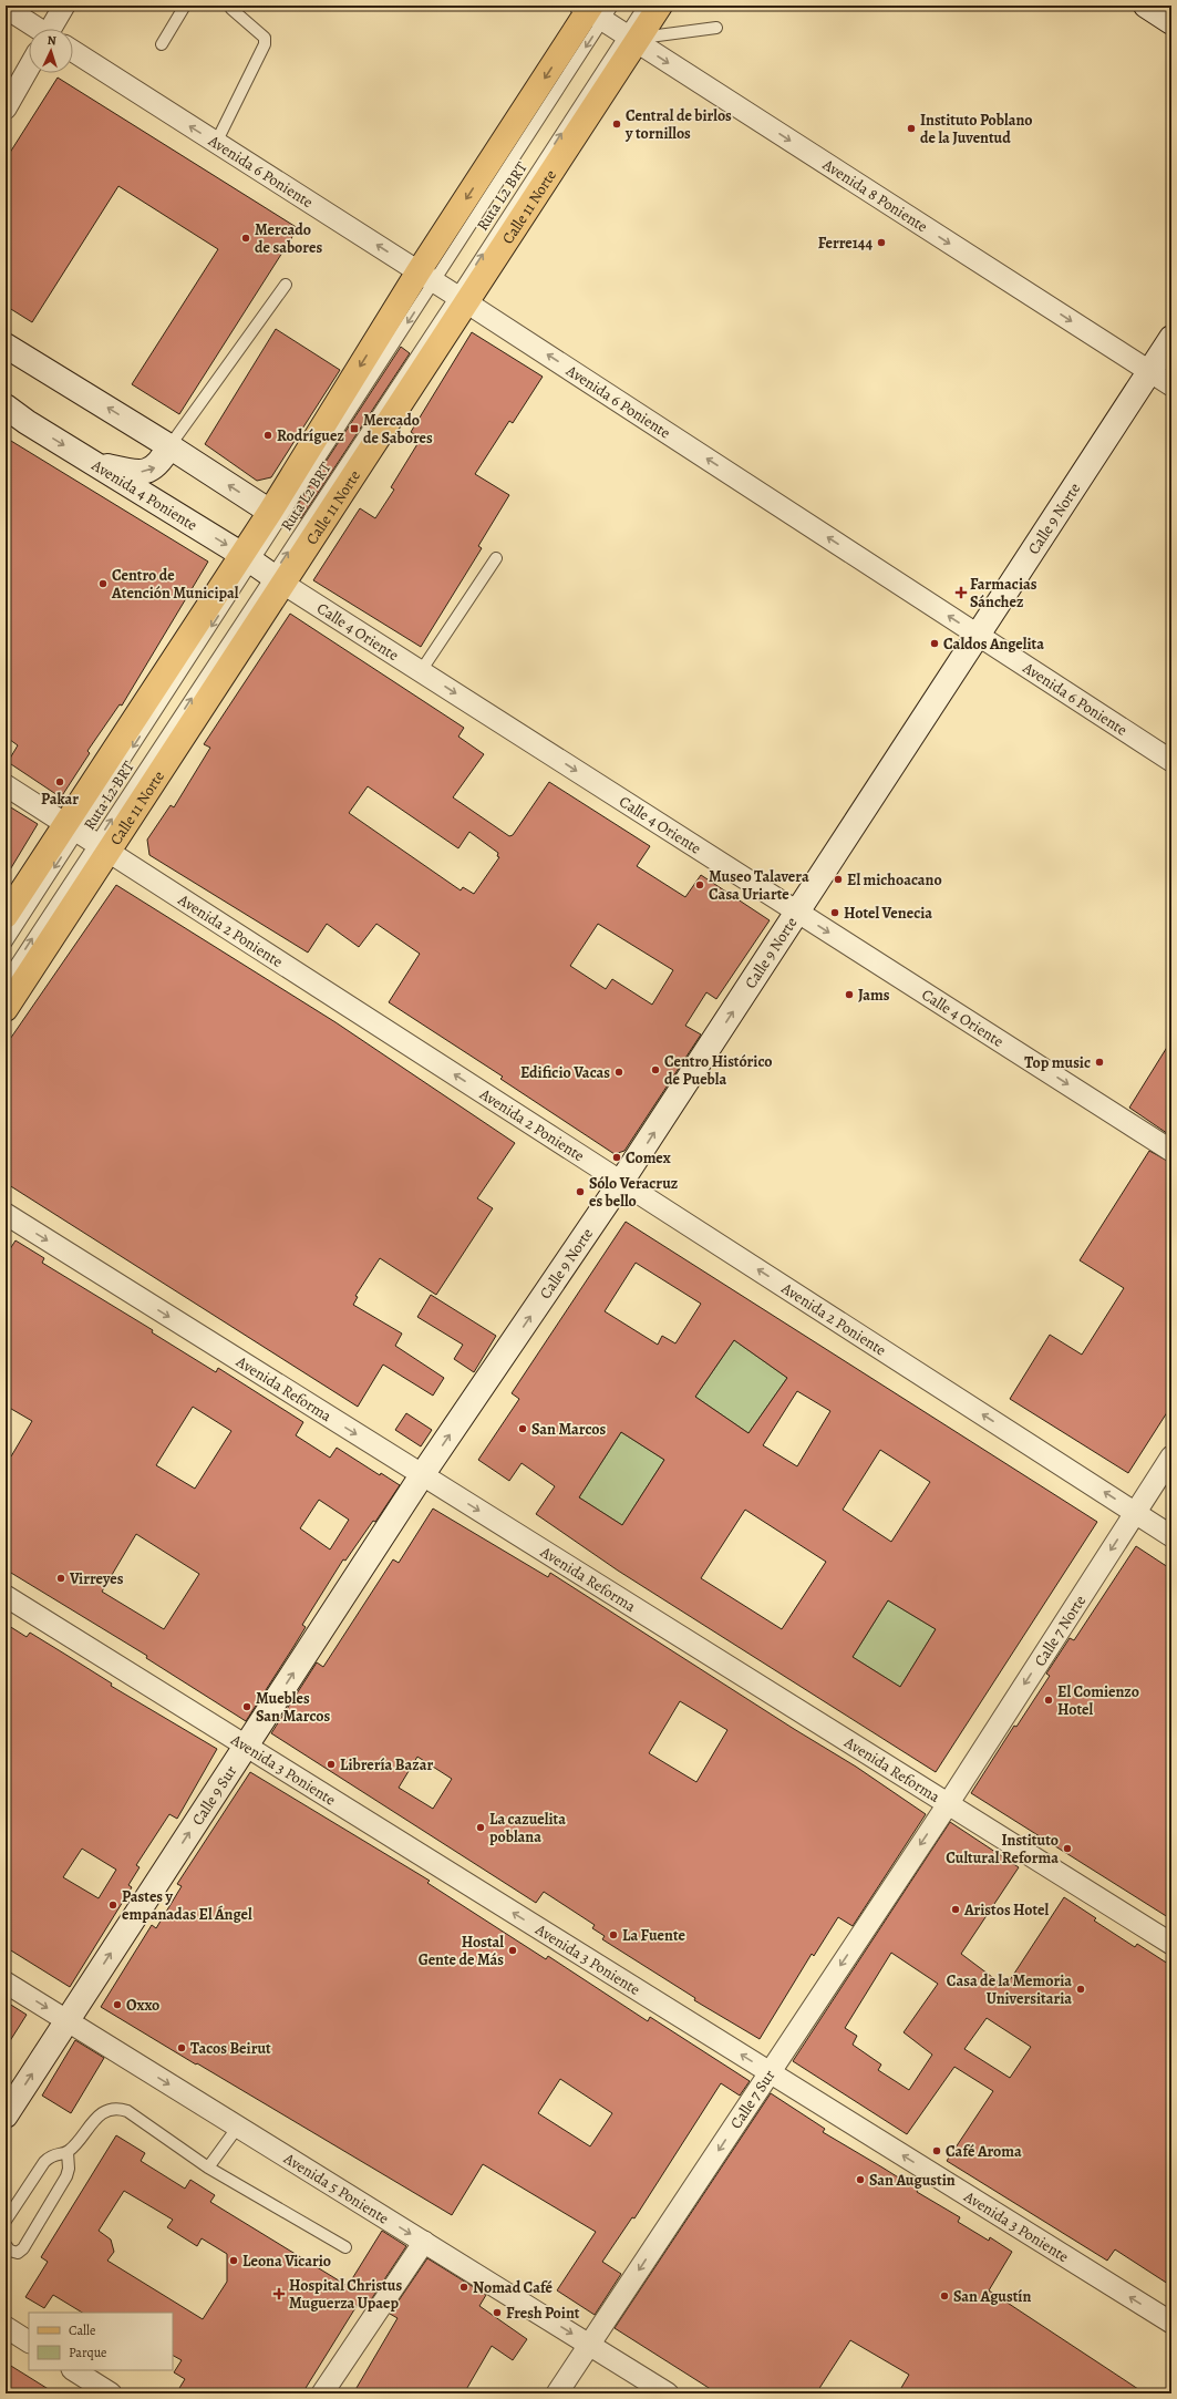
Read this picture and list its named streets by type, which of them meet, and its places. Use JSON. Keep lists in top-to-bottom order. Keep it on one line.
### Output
{"streets":{"main road":["Calle 11 Norte"],"street":["Avenida 6 Poniente","Avenida 8 Poniente","Avenida 4 Poniente","Calle 9 Norte","Calle 4 Oriente","Avenida 2 Poniente","Avenida Reforma","Calle 7 Norte","Avenida 3 Poniente","Calle 9 Sur","Calle 7 Sur","Avenida 5 Poniente"],"lane":["Ruta L2 BRT"]},"crossings":[["Avenida 6 Poniente","Ruta L2 BRT"],["Avenida 6 Poniente","Calle 11 Norte"],["Avenida 6 Poniente","Calle 9 Norte"],["Ruta L2 BRT","Calle 11 Norte"],["Ruta L2 BRT","Avenida 4 Poniente"],["Ruta L2 BRT","Calle 4 Oriente"],["Ruta L2 BRT","Avenida 2 Poniente"],["Avenida 8 Poniente","Calle 11 Norte"],["Avenida 8 Poniente","Calle 9 Norte"],["Calle 11 Norte","Avenida 4 Poniente"],["Calle 11 Norte","Calle 4 Oriente"],["Calle 11 Norte","Avenida 2 Poniente"],["Avenida 4 Poniente","Calle 4 Oriente"],["Calle 9 Norte","Calle 4 Oriente"],["Calle 9 Norte","Avenida 2 Poniente"],["Calle 9 Norte","Avenida Reforma"],["Calle 9 Norte","Calle 9 Sur"],["Avenida 2 Poniente","Calle 7 Norte"],["Avenida Reforma","Calle 7 Norte"],["Avenida Reforma","Calle 9 Sur"],["Avenida Reforma","Calle 7 Sur"],["Calle 7 Norte","Calle 7 Sur"],["Avenida 3 Poniente","Calle 9 Sur"],["Avenida 3 Poniente","Calle 7 Sur"],["Calle 9 Sur","Avenida 5 Poniente"],["Calle 7 Sur","Avenida 5 Poniente"]],"one_way":["Avenida 6 Poniente","Avenida 8 Poniente","Calle 9 Norte","Calle 4 Oriente","Avenida 2 Poniente","Avenida Reforma","Calle 7 Norte","Avenida 3 Poniente","Calle 9 Sur","Calle 7 Sur","Avenida 5 Poniente"],"places":{"other":["Central de birlos y tornillos","Instituto Poblano de la Juventud","Mercado de sabores","Ferre144","Rodríguez","Centro de Atención Municipal","Caldos Angelita","Pakar","El michoacano","Museo Talavera Casa Uriarte","Hotel Venecia","Jams","Top music","Centro Histórico de Puebla","Edificio Vacas","Comex","Sólo Veracruz es bello","San Marcos","Virreyes","El Comienzo Hotel","Muebles San Marcos","Librería Bazar","La cazuelita poblana","Instituto Cultural Reforma","Pastes y empanadas El Ángel","Aristos Hotel","La Fuente","Hostal Gente de Más","Casa de la Memoria Universitaria","Oxxo","Tacos Beirut","Café Aroma","San Augustin","Leona Vicario","Nomad Café","San Agustín","Fresh Point"],"transit":["Mercado de Sabores"],"health":["Farmacias Sánchez","Hospital Christus Muguerza Upaep"]},"legend":["Calle","Parque"],"north":"top"}
